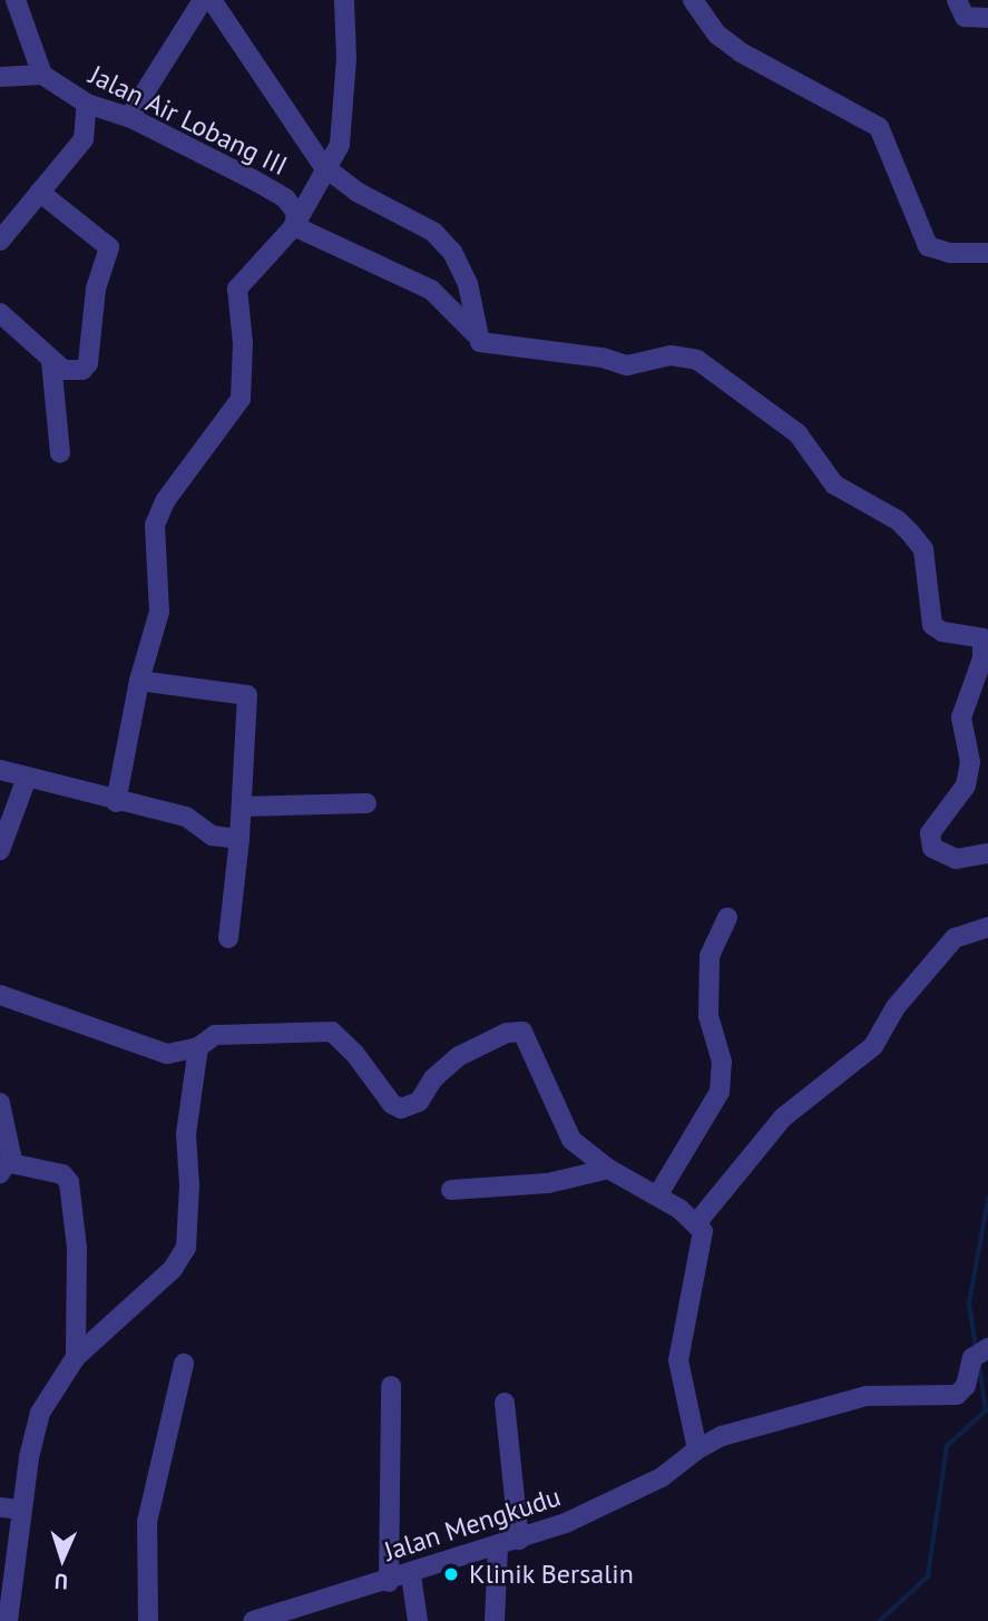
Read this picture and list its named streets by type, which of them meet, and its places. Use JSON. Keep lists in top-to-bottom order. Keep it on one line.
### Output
{"streets":{"street":["Jalan Air Lobang III","Jalan Mengkudu"]},"places":["Klinik Bersalin"],"north":"bottom"}
